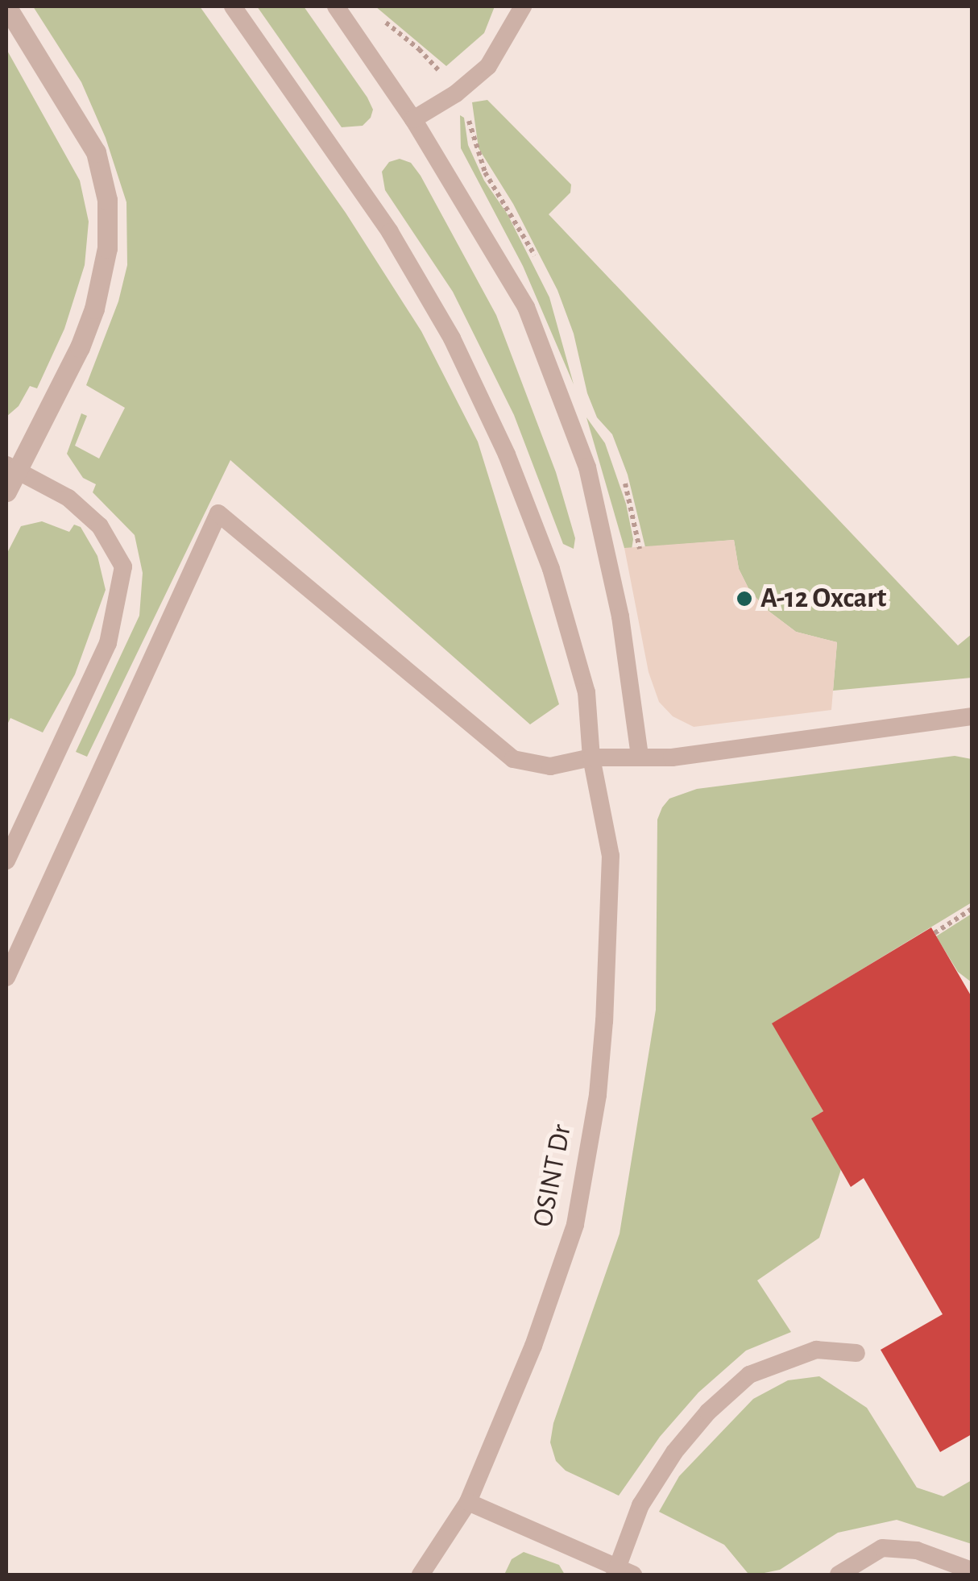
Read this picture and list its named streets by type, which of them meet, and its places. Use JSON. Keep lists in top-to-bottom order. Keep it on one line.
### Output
{"streets":{"lane":["OSINT Dr"]},"places":["A-12 Oxcart"]}
